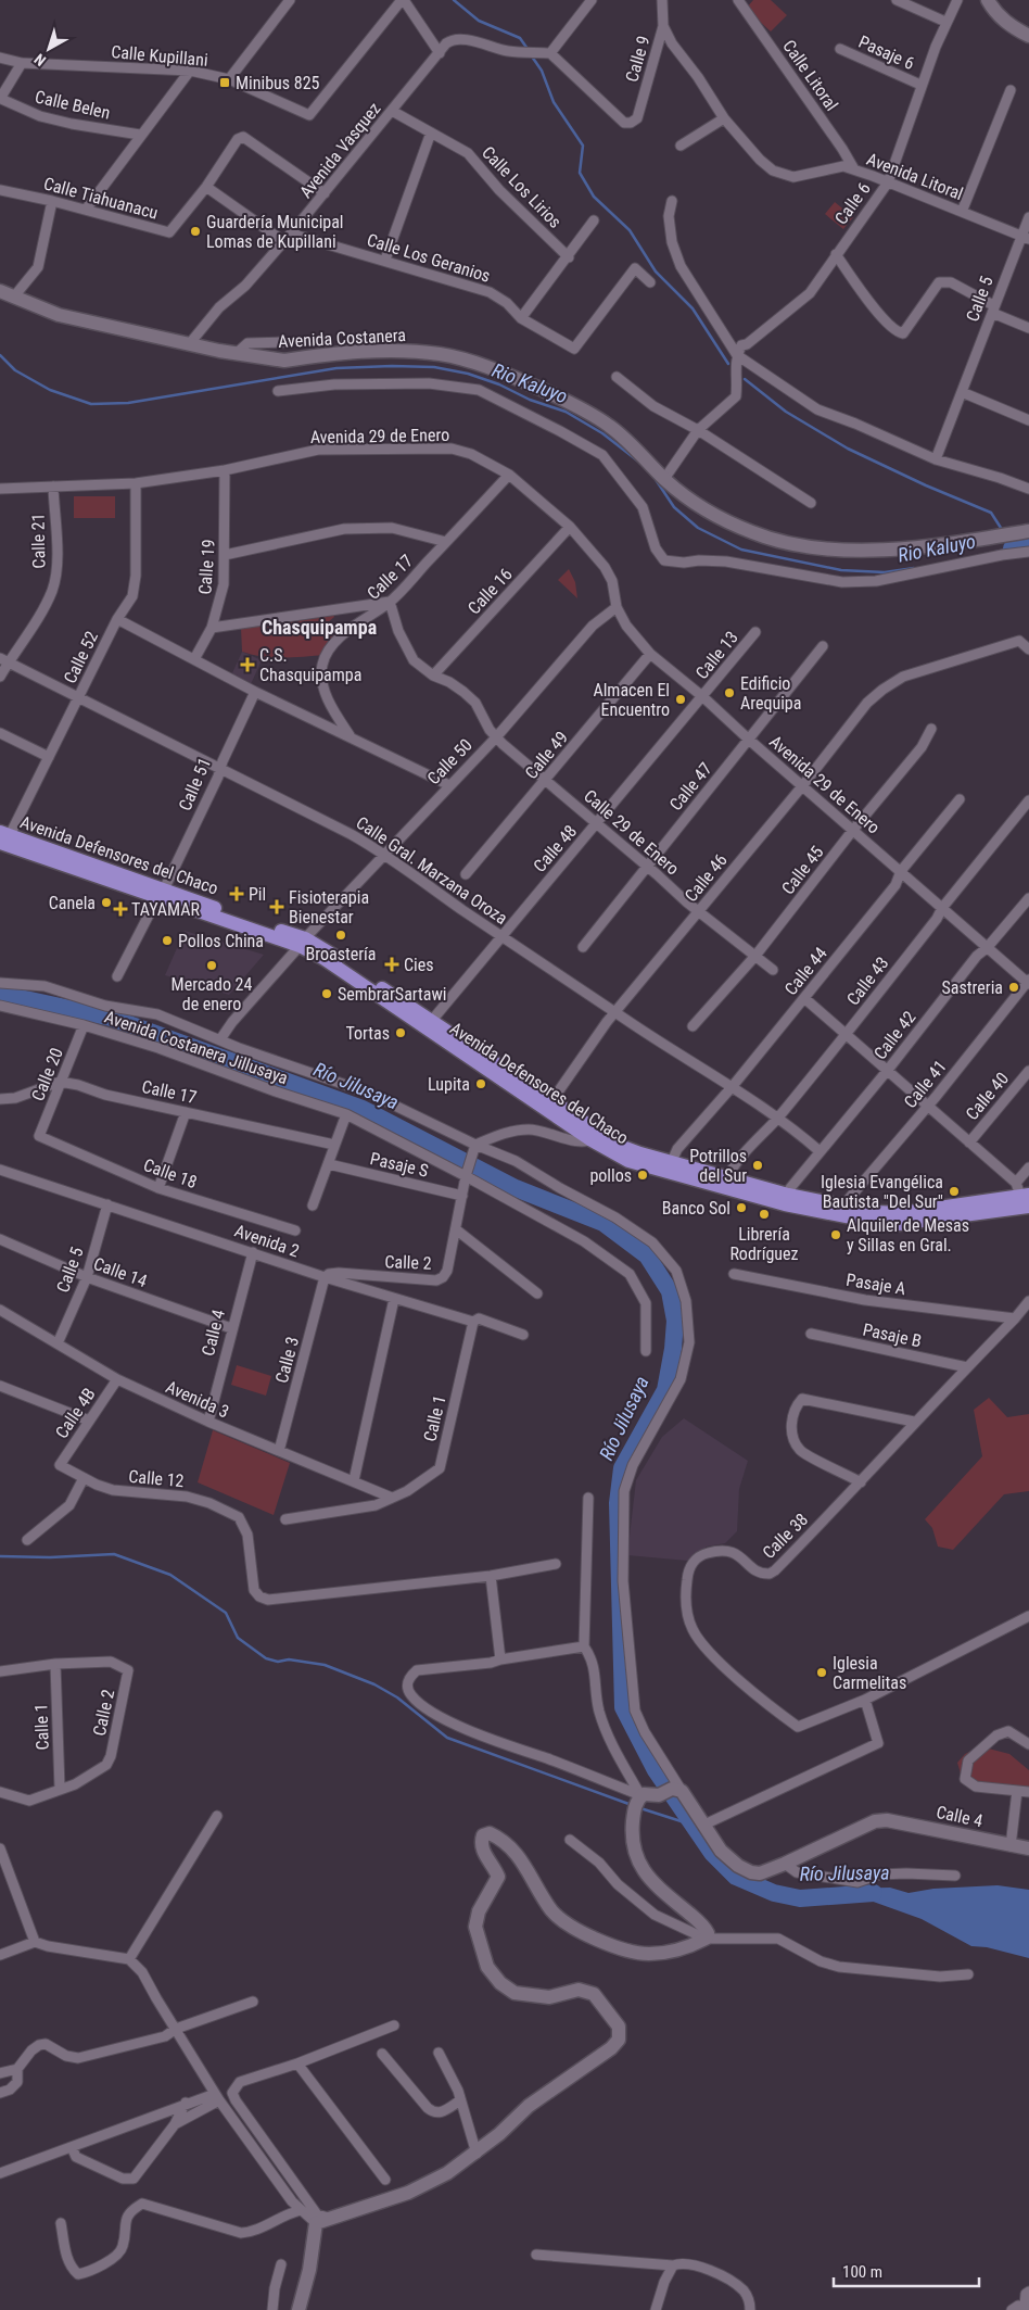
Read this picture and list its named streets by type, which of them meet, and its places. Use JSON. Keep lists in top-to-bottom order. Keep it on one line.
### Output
{"streets":{"main road":["Avenida Defensores del Chaco"],"street":["Pasaje 6","Calle Kupillani","Calle 9","Calle Litoral","Calle Belen","Avenida Vasquez","Avenida Litoral","Calle Los Lirios","Calle Tiahuanacu","Calle 6","Calle Los Geranios","Calle 5","Avenida Costanera","Avenida 29 de Enero","Calle 21","Calle 19","Calle 17","Calle 16","Calle 13","Calle 52","Calle 49","Calle 50","Calle 51","Calle 47","Calle 29 de Enero","Calle 48","Calle Gral. Marzana Oroza","Calle 45","Calle 46","Calle 44","Calle 43","Calle 42","Avenida Costanera Jillusaya","Calle 20","Calle 41","Calle 40","Pasaje S","Calle 18","Avenida 2","Calle 2","Calle 14","Pasaje A","Calle 4","Pasaje B","Calle 3","Avenida 3","Calle 4B","Calle 1","Calle 12","Calle 38"]},"crossings":[["Pasaje 6","Calle 6"],["Calle 9","Avenida Vasquez"],["Calle 9","Avenida Litoral"],["Calle Litoral","Avenida Litoral"],["Avenida Vasquez","Calle Los Lirios"],["Avenida Vasquez","Calle Tiahuanacu"],["Avenida Vasquez","Calle Los Geranios"],["Avenida Vasquez","Avenida Costanera"],["Avenida Litoral","Calle 6"],["Avenida Litoral","Calle 5"],["Calle 5","Avenida 2"],["Calle 5","Calle 14"],["Calle 5","Avenida 3"],["Avenida 29 de Enero","Calle 21"],["Avenida 29 de Enero","Calle 19"],["Avenida 29 de Enero","Calle 17"],["Avenida 29 de Enero","Calle 16"],["Avenida 29 de Enero","Calle 13"],["Avenida 29 de Enero","Calle 52"],["Avenida 29 de Enero","Calle 49"],["Avenida 29 de Enero","Calle 50"],["Avenida 29 de Enero","Calle 47"],["Avenida 29 de Enero","Calle 48"],["Avenida 29 de Enero","Calle 45"],["Avenida 29 de Enero","Calle 46"],["Avenida 29 de Enero","Calle 44"],["Avenida 29 de Enero","Calle 43"],["Avenida 29 de Enero","Calle 42"],["Avenida 29 de Enero","Calle 41"],["Calle 21","Calle Gral. Marzana Oroza"],["Calle 17","Calle 29 de Enero"],["Calle 17","Calle 20"],["Calle 16","Calle 29 de Enero"],["Calle 13","Calle 48"],["Calle 52","Avenida Defensores del Chaco"],["Calle 52","Calle Gral. Marzana Oroza"],["Calle 49","Calle 29 de Enero"],["Calle 50","Calle 29 de Enero"],["Calle 50","Avenida Defensores del Chaco"],["Calle 50","Calle Gral. Marzana Oroza"],["Calle 51","Avenida Defensores del Chaco"],["Calle 51","Calle Gral. Marzana Oroza"],["Calle 47","Calle 29 de Enero"],["Calle 29 de Enero","Calle 48"],["Calle 29 de Enero","Calle 45"],["Calle 29 de Enero","Calle 46"],["Calle 48","Avenida Defensores del Chaco"],["Calle 48","Calle Gral. Marzana Oroza"],["Avenida Defensores del Chaco","Calle 46"],["Avenida Defensores del Chaco","Calle 44"],["Avenida Defensores del Chaco","Calle 43"],["Avenida Defensores del Chaco","Calle 42"],["Avenida Defensores del Chaco","Calle 41"],["Calle Gral. Marzana Oroza","Calle 46"],["Calle Gral. Marzana Oroza","Calle 44"],["Calle Gral. Marzana Oroza","Calle 43"],["Calle Gral. Marzana Oroza","Calle 42"],["Avenida Costanera Jillusaya","Calle 20"],["Avenida Costanera Jillusaya","Calle 2"],["Calle 20","Calle 18"],["Pasaje S","Calle 2"],["Avenida 2","Calle 2"],["Avenida 2","Calle 4"],["Avenida 2","Calle 3"],["Avenida 2","Calle 1"],["Calle 2","Calle 3"],["Calle 2","Calle 1"],["Calle 14","Calle 4"],["Pasaje A","Calle 38"],["Calle 4","Avenida 3"],["Pasaje B","Calle 38"],["Calle 3","Avenida 3"],["Avenida 3","Calle 4B"],["Avenida 3","Calle 1"],["Calle 4B","Calle 12"]],"districts":["Chasquipampa"],"water":["Rio Kaluyo","Río Jilusaya"],"places":{"transit":["Minibus 825"],"other":["Guardería Municipal Lomas de Kupillani","Edificio Arequipa","Almacen El Encuentro","Canela","Broastería","Pollos China","Mercado 24 de enero","Sastreria","SembrarSartawi","Tortas","Lupita","Potrillos del Sur","pollos","Iglesia Evangélica Bautista \"Del Sur\"","Banco Sol","Librería Rodríguez","Alquiler de Mesas y Sillas en Gral.","Iglesia Carmelitas"],"health":["C.S. Chasquipampa","Pil","Fisioterapia Bienestar","TAYAMAR","Cies"]},"scale_bar":"100 m","north":"bottom left"}
